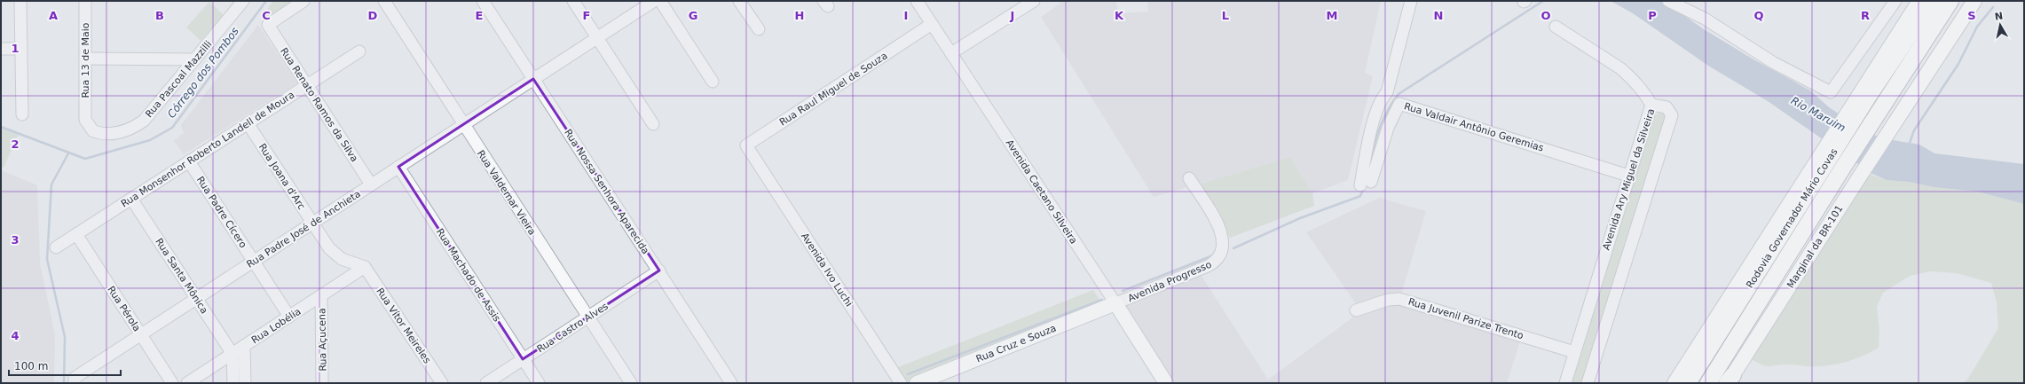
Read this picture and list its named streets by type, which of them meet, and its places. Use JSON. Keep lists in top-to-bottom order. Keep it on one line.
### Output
{"streets":{"highway":["Rodovia Governador Mário Covas"],"main road":["Avenida Caetano Silveira","Marginal da BR-101","Rua Cruz e Souza"],"street":["Rua 13 de Maio","Rua Pascoal Mazzilli","Rua Raul Miguel de Souza","Rua Renato Ramos da Silva","Rua Valdair Antônio Geremias","Rua Monsenhor Roberto Landell de Moura","Rua Joana d'Arc","Avenida Ary Miguel da Silveira","Rua Nossa Senhora Aparecida","Rua Valdemar Vieira","Rua Padre Cícero","Rua Padre José de Anchieta","Avenida Ivo Luchi","Rua Machado de Assis","Rua Santa Mônica","Avenida Progresso","Rua Pérola","Rua Juvenil Parize Trento","Rua Lobélia","Rua Vítor Meireles","Rua Castro Alves","Rua Açucena"]},"crossings":[["Rua 13 de Maio","Rua Pascoal Mazzilli"],["Rua Raul Miguel de Souza","Avenida Caetano Silveira"],["Rua Raul Miguel de Souza","Avenida Ivo Luchi"],["Rua Renato Ramos da Silva","Rua Monsenhor Roberto Landell de Moura"],["Rua Renato Ramos da Silva","Rua Padre José de Anchieta"],["Rua Valdair Antônio Geremias","Avenida Ary Miguel da Silveira"],["Rua Monsenhor Roberto Landell de Moura","Rua Joana d'Arc"],["Rua Monsenhor Roberto Landell de Moura","Rua Padre Cícero"],["Rua Monsenhor Roberto Landell de Moura","Rua Santa Mônica"],["Rua Monsenhor Roberto Landell de Moura","Rua Pérola"],["Rua Joana d'Arc","Rua Padre José de Anchieta"],["Rua Joana d'Arc","Rua Lobélia"],["Rua Joana d'Arc","Rua Vítor Meireles"],["Avenida Ary Miguel da Silveira","Rua Juvenil Parize Trento"],["Rua Nossa Senhora Aparecida","Rua Padre José de Anchieta"],["Rua Nossa Senhora Aparecida","Rua Castro Alves"],["Avenida Caetano Silveira","Avenida Progresso"],["Avenida Caetano Silveira","Rua Cruz e Souza"],["Rua Valdemar Vieira","Rua Padre José de Anchieta"],["Rua Valdemar Vieira","Rua Castro Alves"],["Rua Padre Cícero","Rua Padre José de Anchieta"],["Rua Padre Cícero","Rua Lobélia"],["Rua Padre José de Anchieta","Rua Machado de Assis"],["Rua Padre José de Anchieta","Rua Santa Mônica"],["Rua Padre José de Anchieta","Rua Pérola"],["Rua Machado de Assis","Rua Castro Alves"],["Rua Santa Mônica","Rua Lobélia"],["Avenida Progresso","Rua Cruz e Souza"],["Rua Lobélia","Rua Vítor Meireles"],["Rua Lobélia","Rua Açucena"]],"water":["Córrego dos Pombos","Rio Maruim"],"scale_bar":"100 m","north":"top","grid":{"columns":["A","B","C","D","E","F","G","H","I","J","K","L","M","N","O","P","Q","R","S"],"rows":["1","2","3","4"]}}
